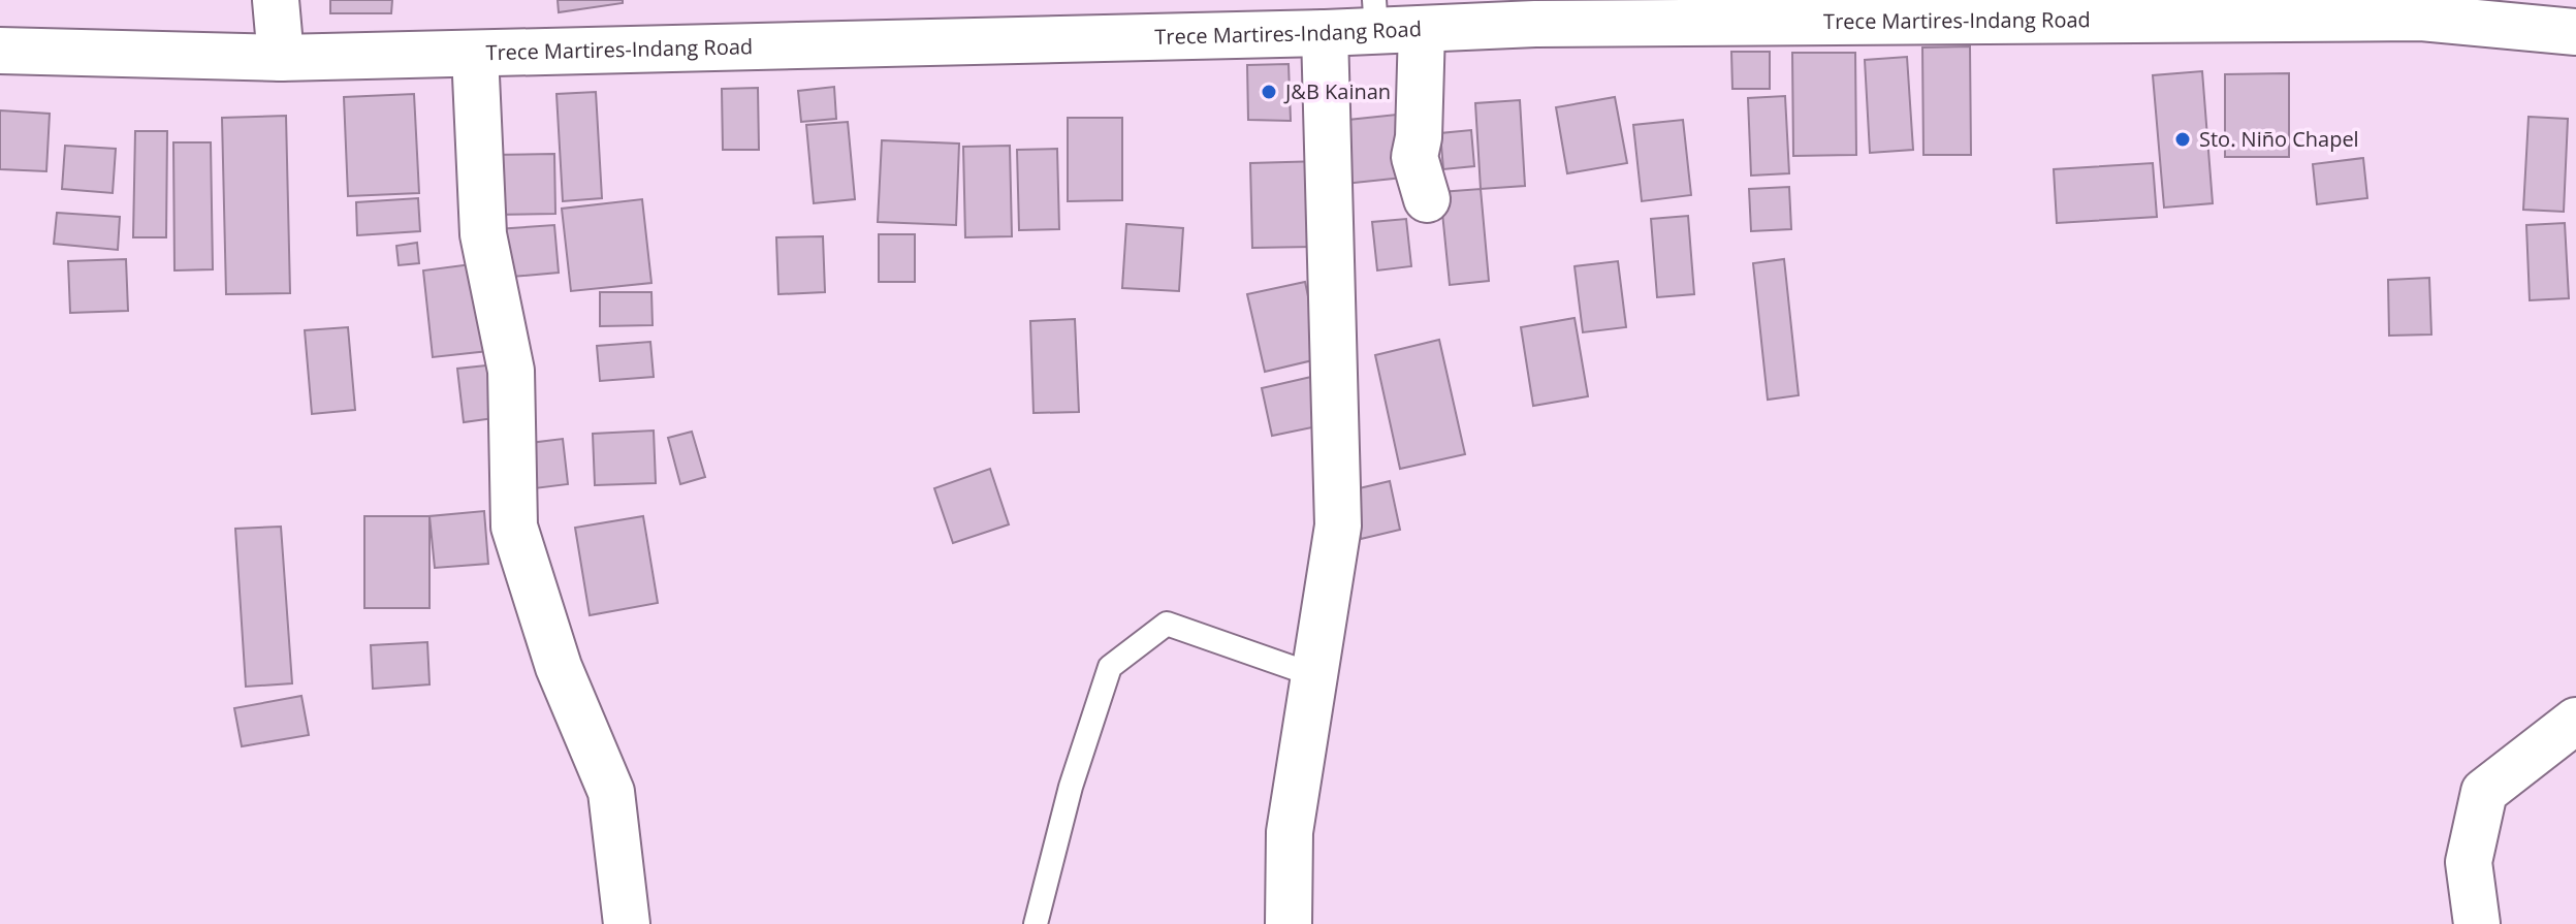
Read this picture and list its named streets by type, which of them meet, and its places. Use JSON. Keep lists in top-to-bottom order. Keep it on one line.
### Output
{"streets":{"main road":["Trece Martires-Indang Road"]},"places":["J&B Kainan","Sto. Niño Chapel"]}
